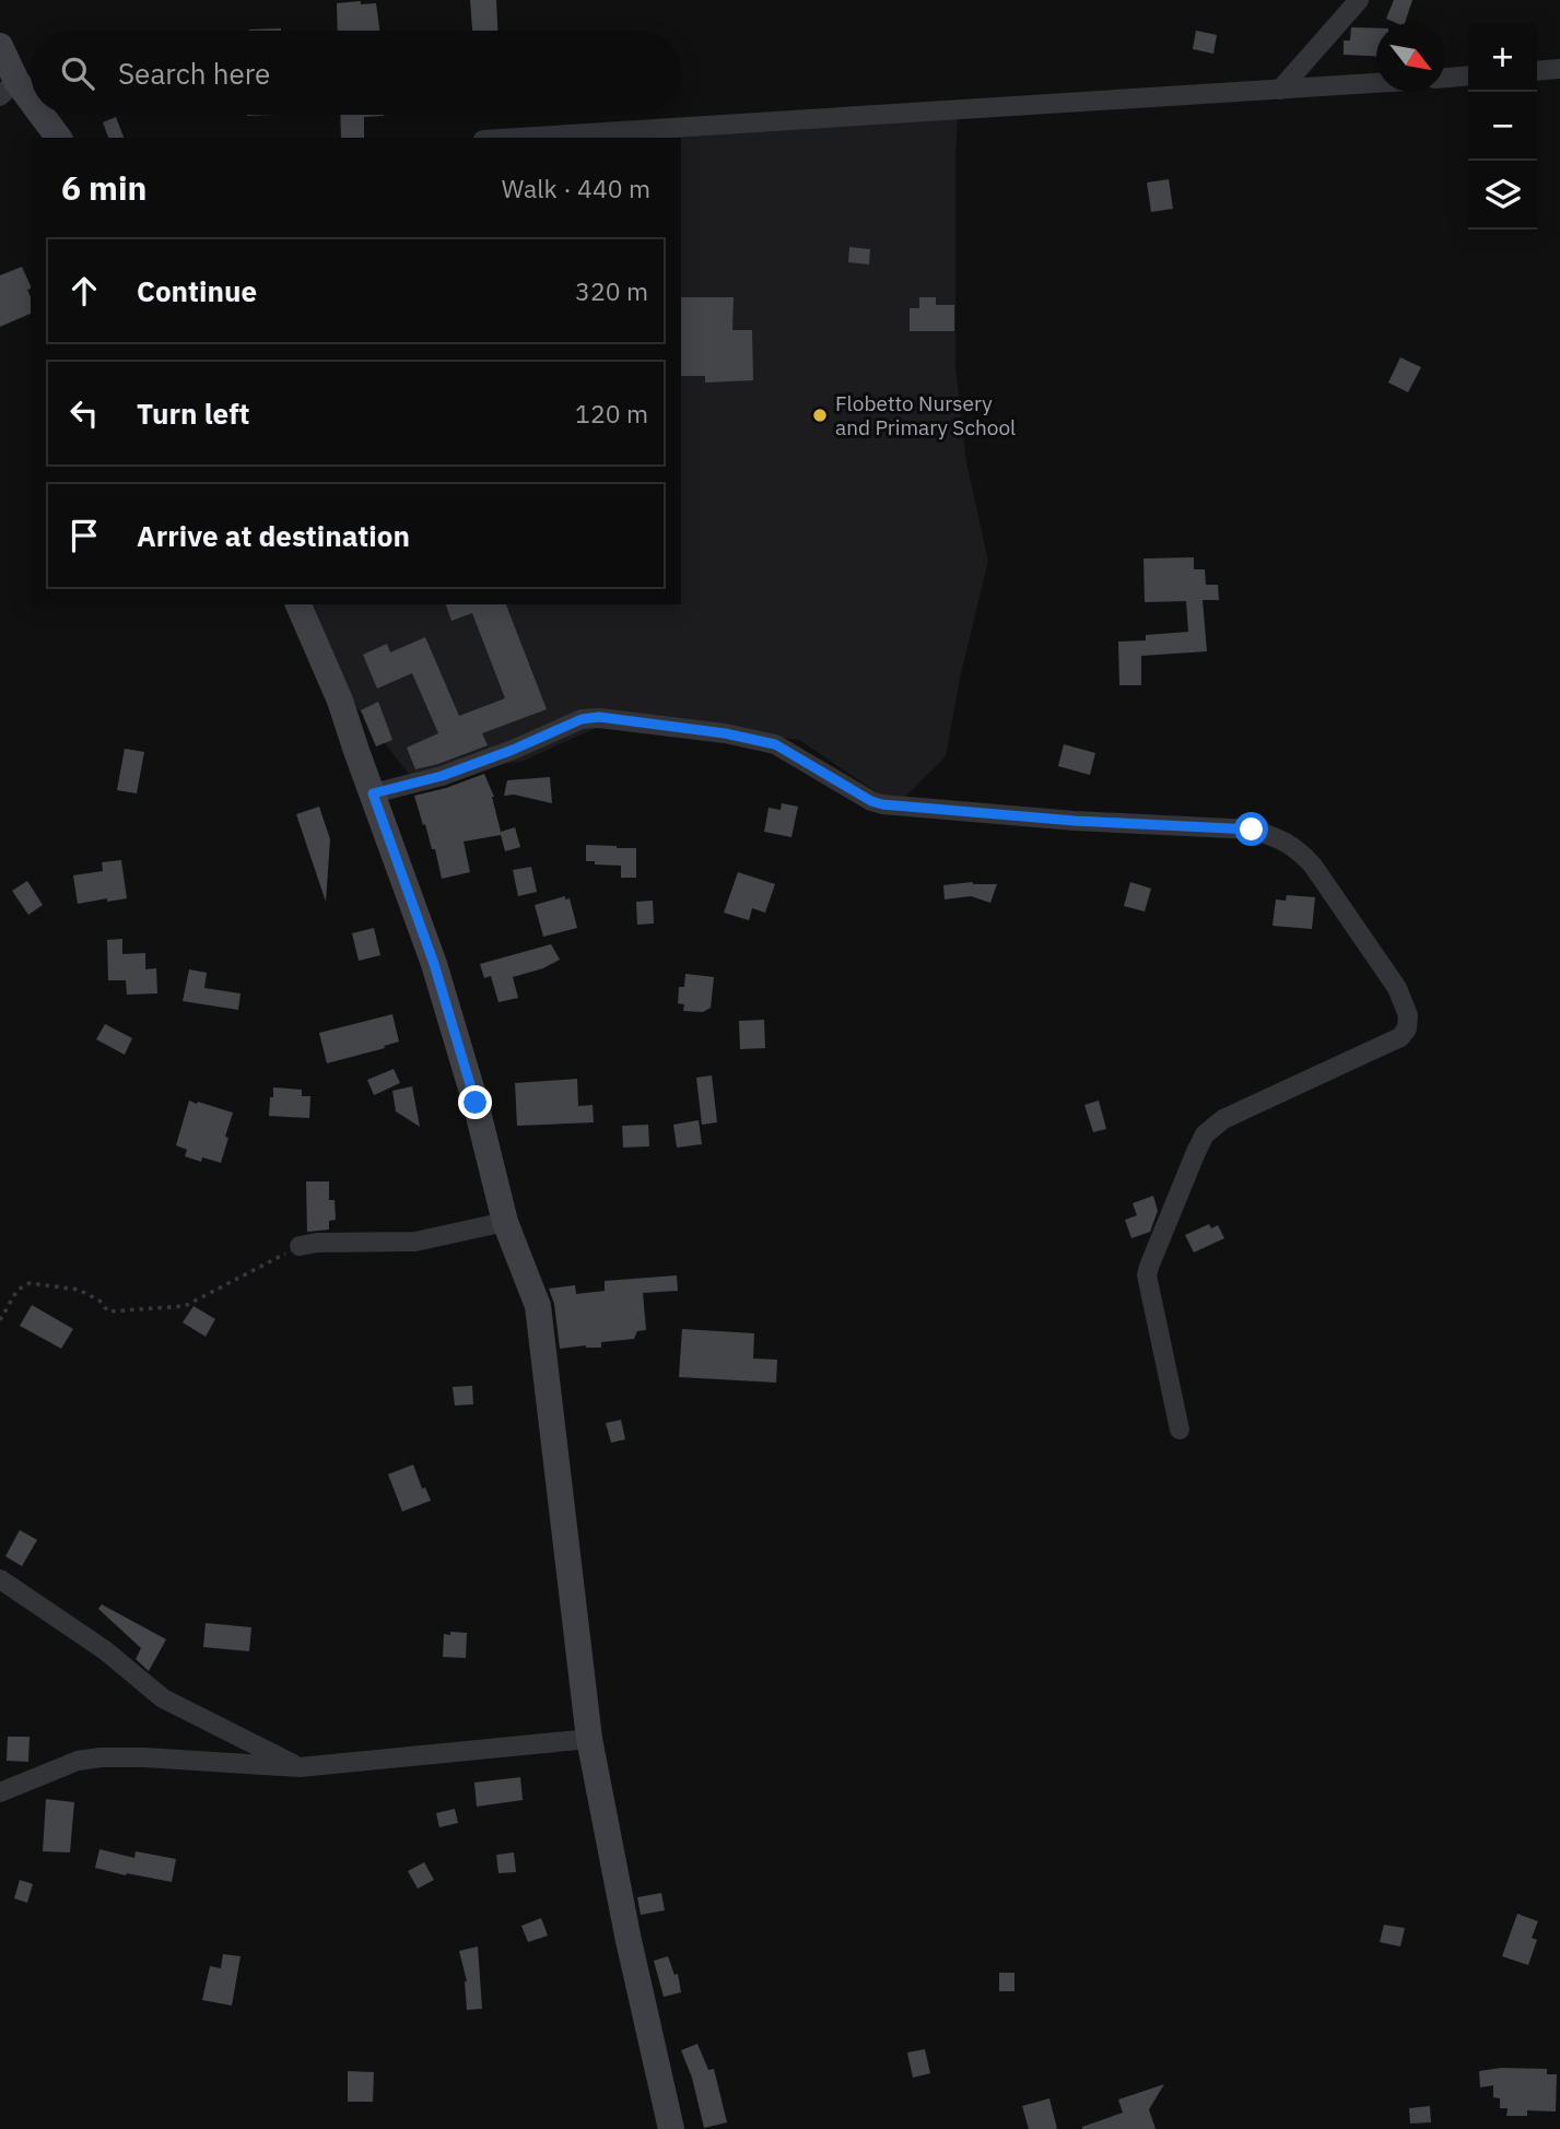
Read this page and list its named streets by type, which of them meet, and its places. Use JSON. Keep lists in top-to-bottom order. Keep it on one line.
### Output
{"places":["Flobetto Nursery and Primary School"],"north":"bottom right","page":{"map_buttons":["+","−"],"search":"Search here","heading":["6 min","Walk · 440 m"],"list":[["Continue","320 m"],["Turn left","120 m"],"Arrive at destination"]}}
